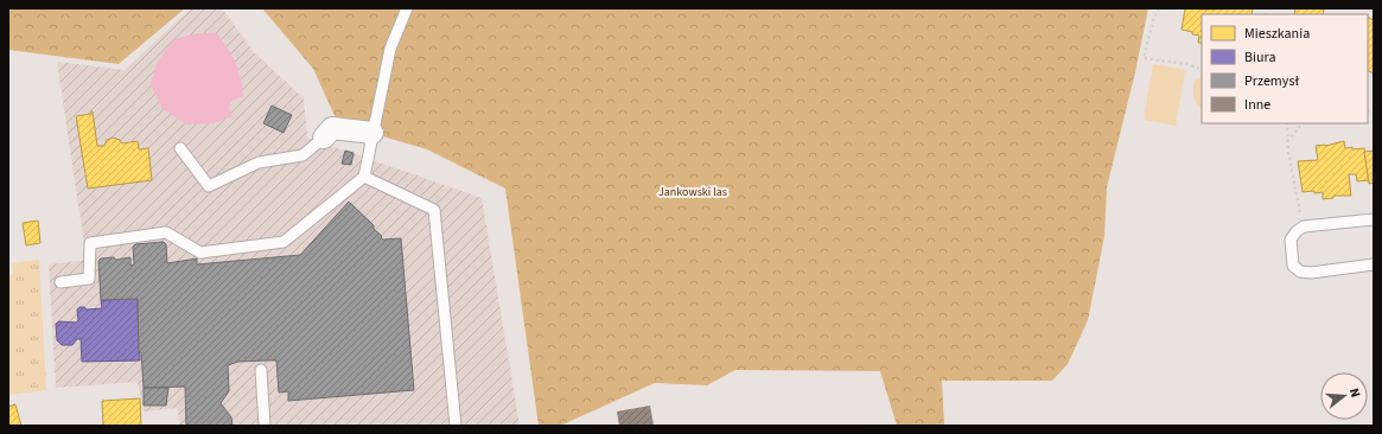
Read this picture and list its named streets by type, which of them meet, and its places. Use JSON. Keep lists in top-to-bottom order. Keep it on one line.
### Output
{"parks":["Jankowski las"],"legend":["Mieszkania","Biura","Przemysł","Inne"],"north":"right"}
